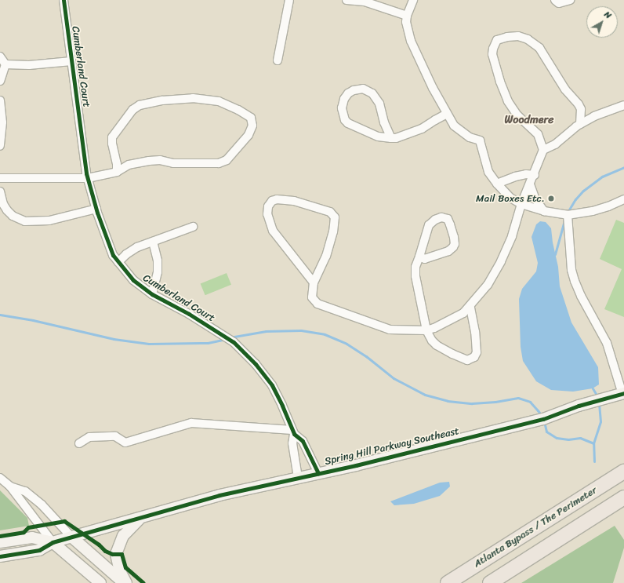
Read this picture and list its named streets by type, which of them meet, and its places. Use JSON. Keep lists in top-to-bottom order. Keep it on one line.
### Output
{"streets":{"highway":["Atlanta Bypass / The Perimeter"],"street":["Cumberland Court","Spring Hill Parkway Southeast"]},"crossings":[["Cumberland Court","Spring Hill Parkway Southeast"]],"districts":["Woodmere"],"places":["Mail Boxes Etc."],"north":"top right"}
